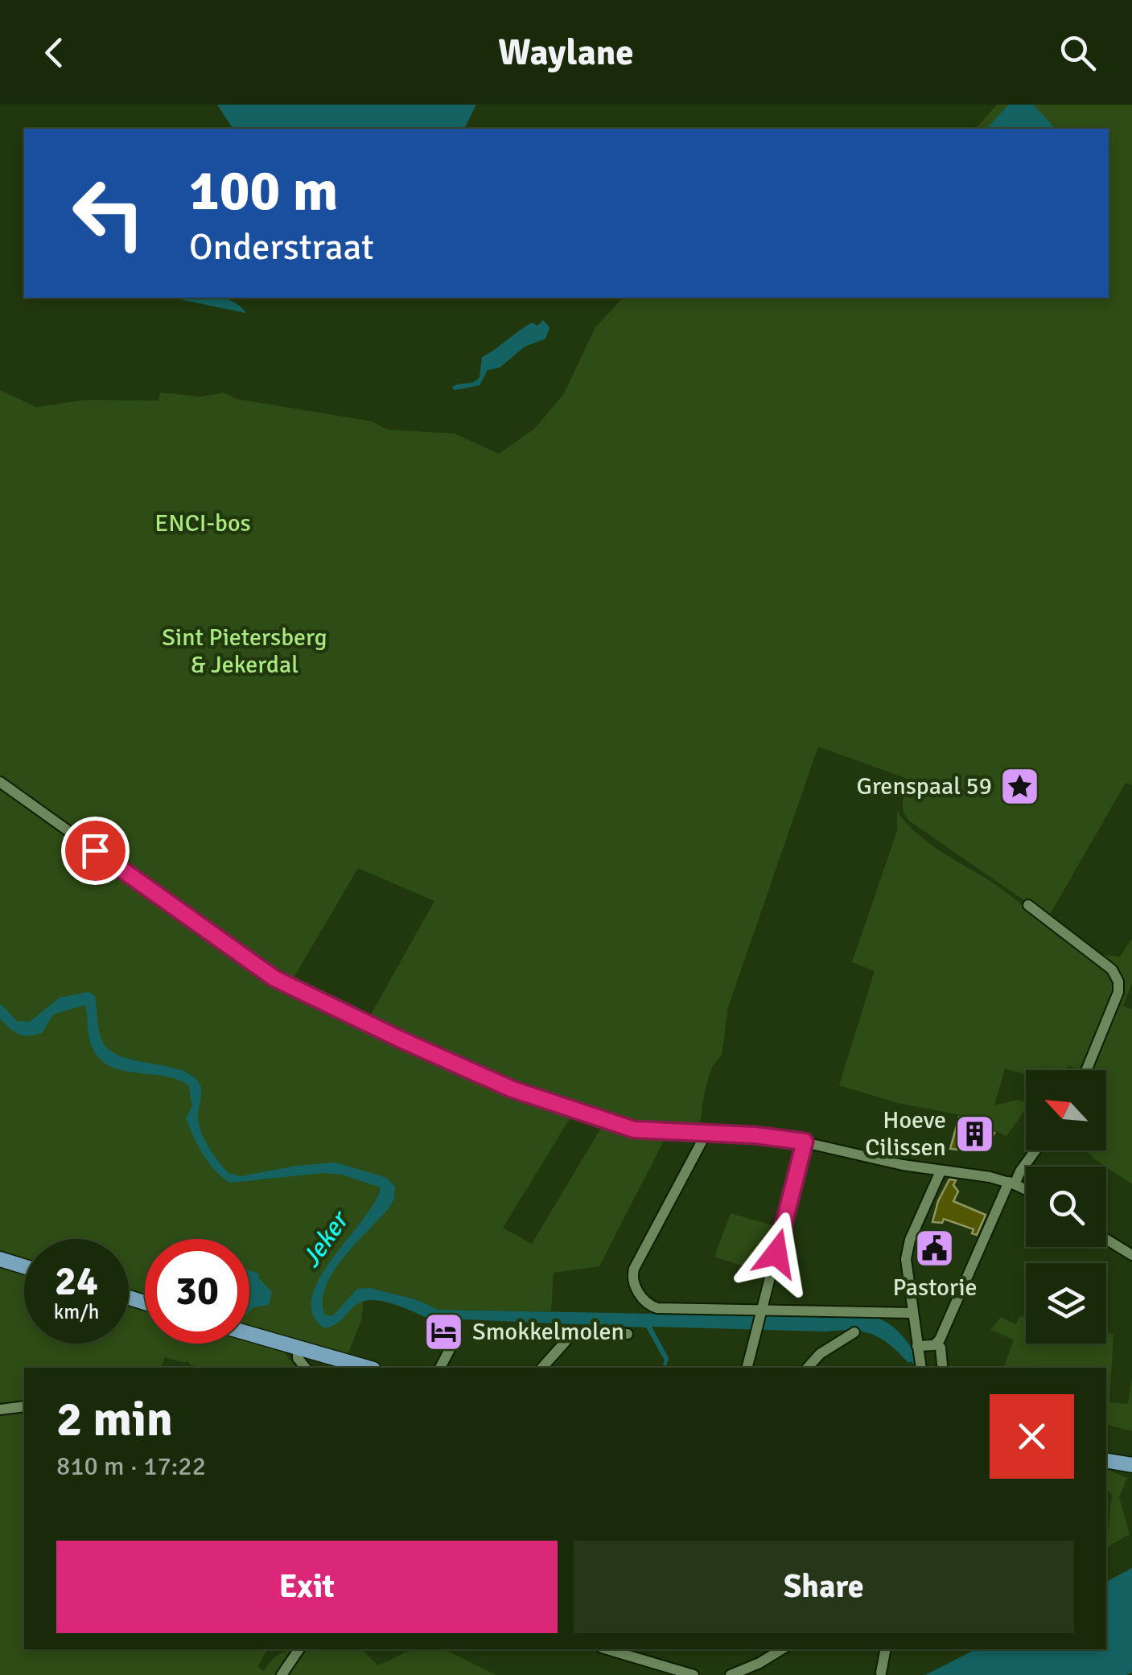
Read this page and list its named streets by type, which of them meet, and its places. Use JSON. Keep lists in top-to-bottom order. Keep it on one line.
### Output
{"water":["Jeker"],"parks":["ENCI-bos","Sint Pietersberg & Jekerdal"],"places":{"place":["Grenspaal 59"],"building":["Hoeve Cilissen"],"public building":["Pastorie"],"hotel":["Smokkelmolen"]},"north":"top left","page":{"header":"Waylane","turn":["100 m","Onderstraat"],"speed":"24 km/h","limit":"30","heading":["2 min","810 m · 17:22"],"buttons":["Exit","Share"]}}
